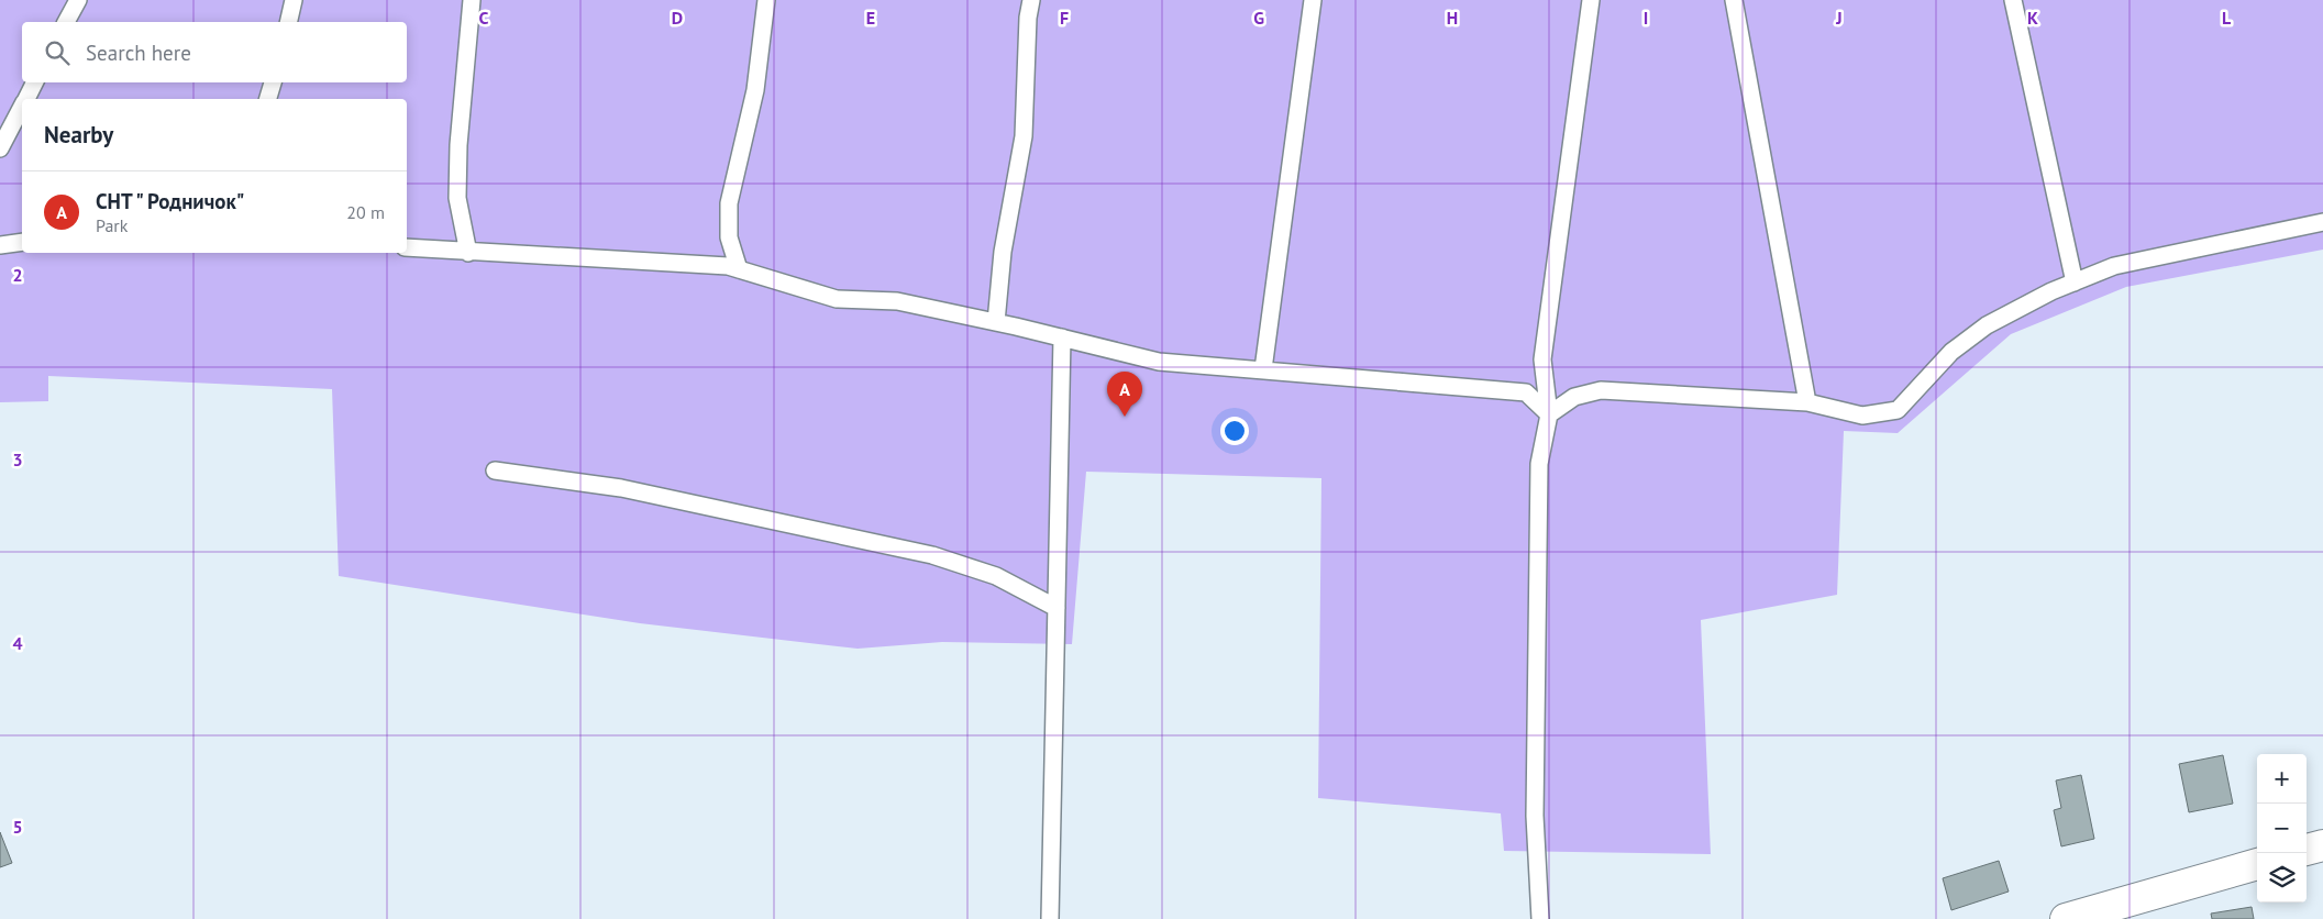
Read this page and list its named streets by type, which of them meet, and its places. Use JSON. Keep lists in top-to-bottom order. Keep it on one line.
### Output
{"page":{"search":"Search here","heading":"Nearby","list":[{"mark":"A","name":"СНТ \" Родничок\"","note":"Park","value":"20 m"}],"pins":"A","map_buttons":["+","−"]},"grid":{"columns":["C","D","E","F","G","H","I","J","K","L"],"rows":["2","3","4","5"]}}
